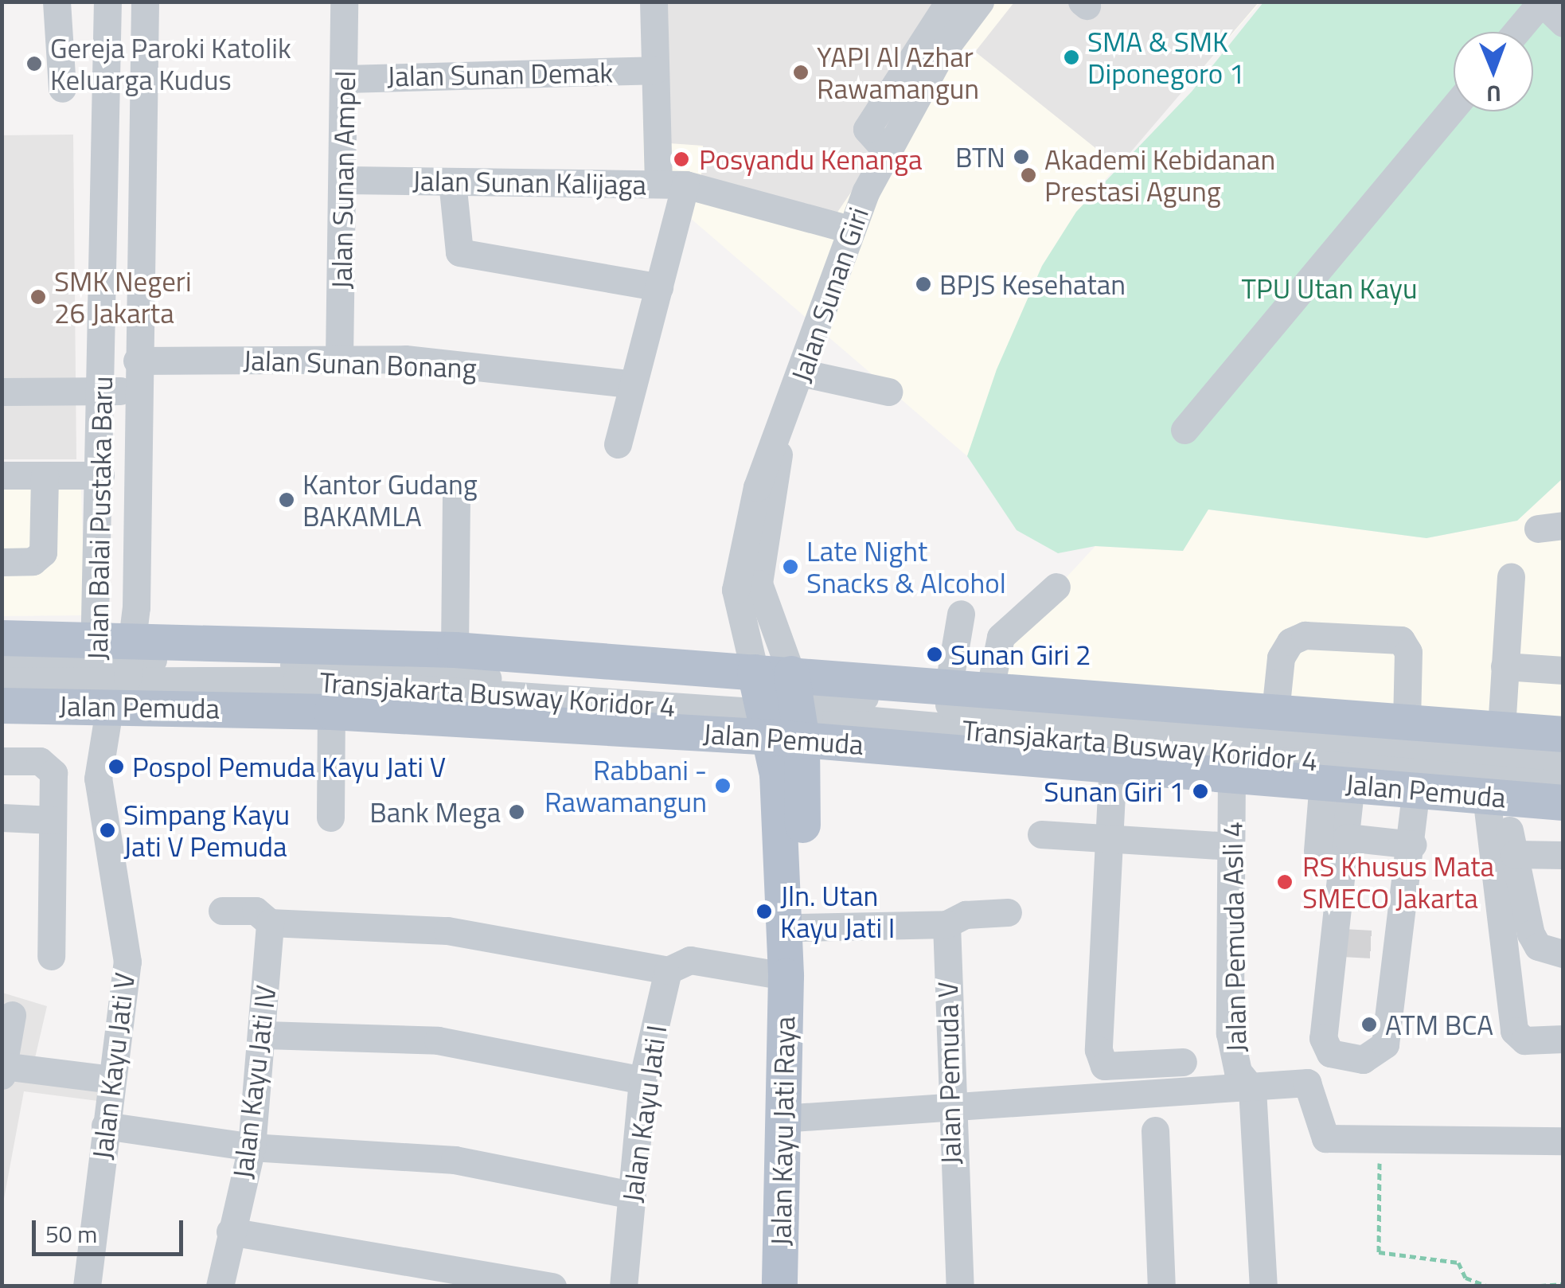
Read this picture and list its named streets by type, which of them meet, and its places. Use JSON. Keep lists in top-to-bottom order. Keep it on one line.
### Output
{"streets":{"main road":["Jalan Pemuda","Jalan Kayu Jati Raya"],"street":["Jalan Sunan Demak","Jalan Sunan Ampel","Jalan Sunan Kalijaga","Jalan Sunan Giri","Jalan Sunan Bonang","Jalan Balai Pustaka Baru","Transjakarta Busway Koridor 4","Jalan Pemuda Asli 4","Jalan Kayu Jati V","Jalan Pemuda V","Jalan Kayu Jati IV","Jalan Kayu Jati I"]},"crossings":[["Jalan Sunan Demak","Jalan Sunan Ampel"],["Jalan Sunan Ampel","Jalan Sunan Kalijaga"],["Jalan Sunan Ampel","Jalan Sunan Bonang"],["Jalan Sunan Kalijaga","Jalan Sunan Giri"],["Jalan Sunan Giri","Transjakarta Busway Koridor 4"],["Jalan Sunan Giri","Jalan Pemuda"],["Jalan Sunan Giri","Jalan Kayu Jati Raya"],["Jalan Sunan Bonang","Jalan Balai Pustaka Baru"],["Jalan Balai Pustaka Baru","Transjakarta Busway Koridor 4"],["Jalan Balai Pustaka Baru","Jalan Pemuda"],["Jalan Balai Pustaka Baru","Jalan Kayu Jati V"],["Transjakarta Busway Koridor 4","Jalan Pemuda"],["Transjakarta Busway Koridor 4","Jalan Kayu Jati V"],["Transjakarta Busway Koridor 4","Jalan Kayu Jati Raya"],["Jalan Pemuda","Jalan Pemuda Asli 4"],["Jalan Pemuda","Jalan Kayu Jati V"],["Jalan Pemuda","Jalan Kayu Jati Raya"]],"parks":["TPU Utan Kayu"],"places":["SMA & SMK Diponegoro 1","Gereja Paroki Katolik Keluarga Kudus","YAPI Al Azhar Rawamangun","BTN","Posyandu Kenanga","Akademi Kebidanan Prestasi Agung","BPJS Kesehatan","SMK Negeri 26 Jakarta","Kantor Gudang BAKAMLA","Late Night Snacks & Alcohol","Sunan Giri 2","Pospol Pemuda Kayu Jati V","Rabbani - Rawamangun","Sunan Giri 1","Bank Mega","Simpang Kayu Jati V Pemuda","RS Khusus Mata SMECO Jakarta","Jln. Utan Kayu Jati I","ATM BCA"],"scale_bar":"50 m","north":"bottom"}
